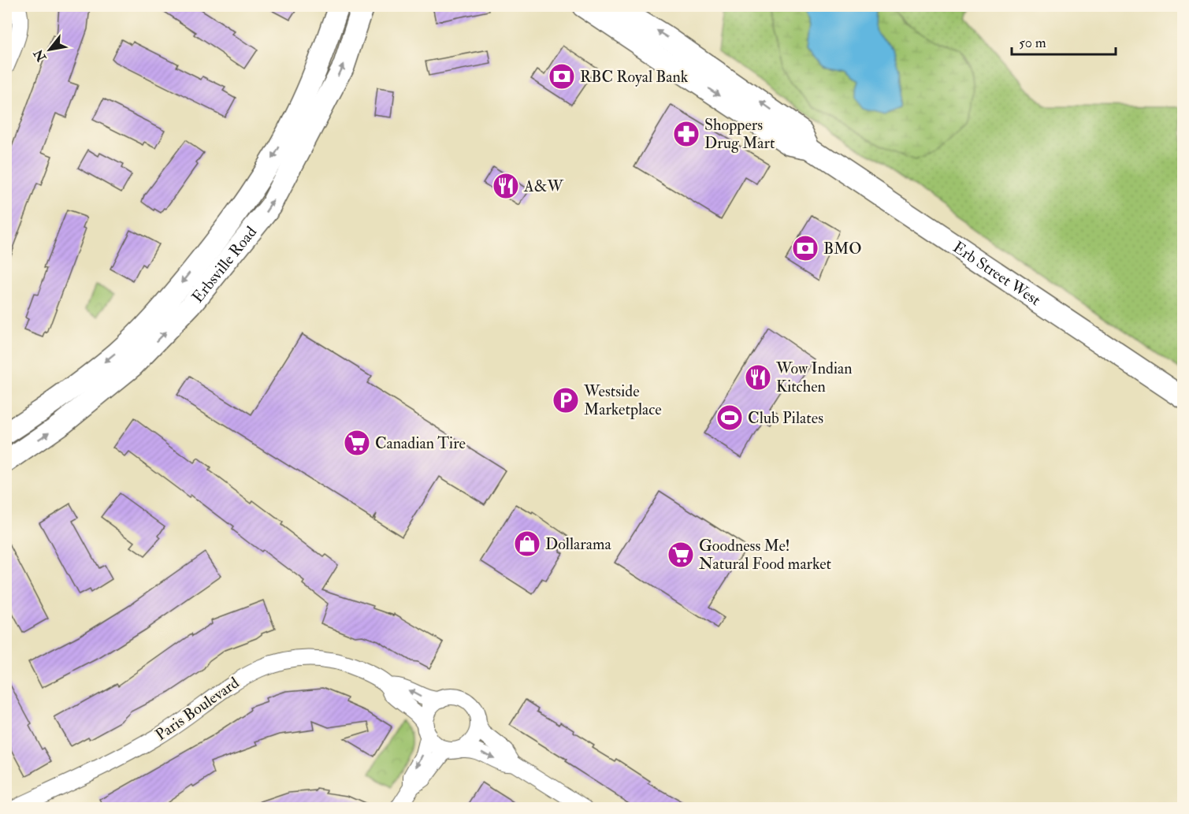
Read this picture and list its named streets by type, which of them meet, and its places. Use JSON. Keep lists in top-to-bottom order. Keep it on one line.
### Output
{"streets":{"main road":["Erbsville Road","Erb Street West"],"street":["Paris Boulevard"]},"places":{"bank":["RBC Royal Bank","BMO"],"pharmacy":["Shoppers Drug Mart"],"restaurant":["A&W","Wow Indian Kitchen"],"parking":["Westside Marketplace"],"sports":["Club Pilates"],"supermarket":["Canadian Tire","Goodness Me! Natural Food market"],"shop":["Dollarama"]},"scale_bar":"50 m","north":"bottom left"}
